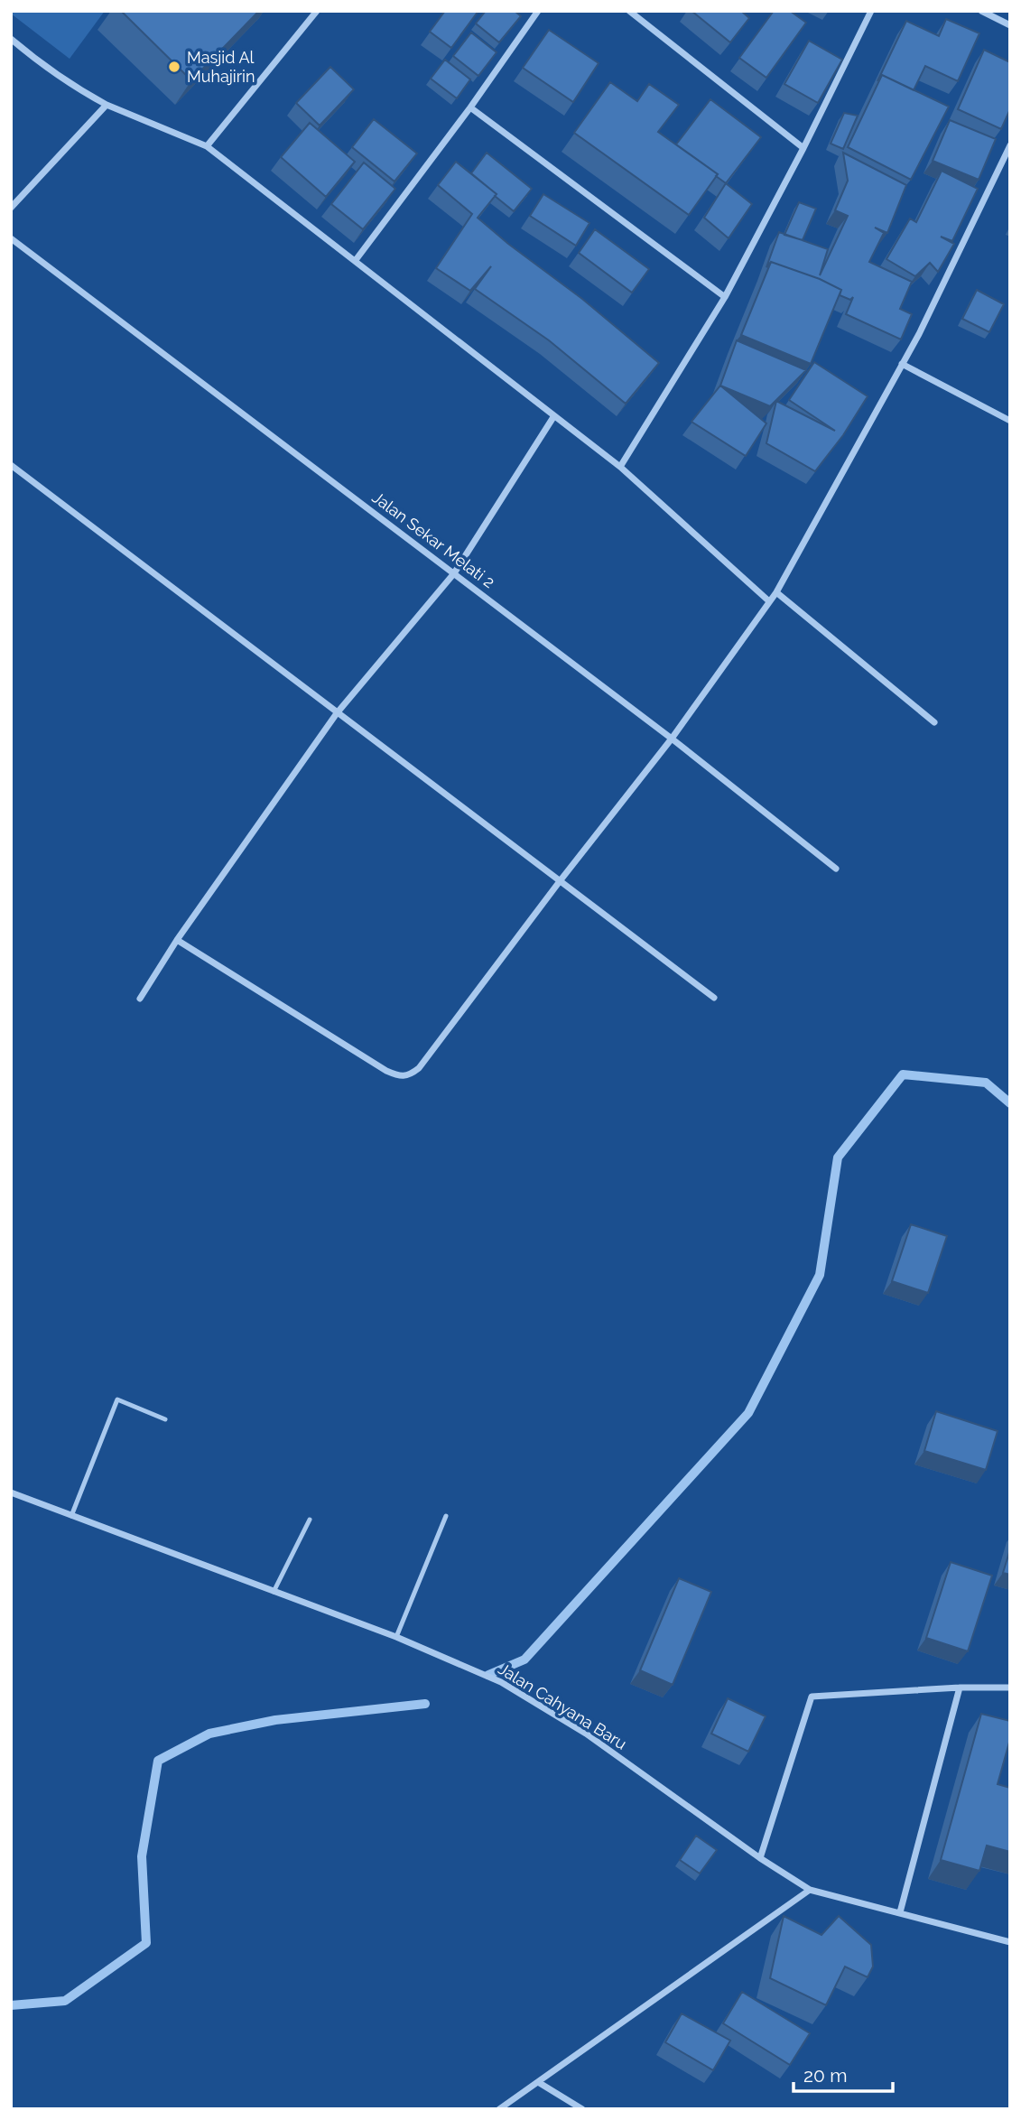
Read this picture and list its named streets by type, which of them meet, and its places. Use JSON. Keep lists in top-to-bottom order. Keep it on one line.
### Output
{"streets":{"street":["Jalan Sekar Melati 2","Jalan Cahyana Baru"]},"places":["Masjid Al Muhajirin"],"scale_bar":"20 m"}
